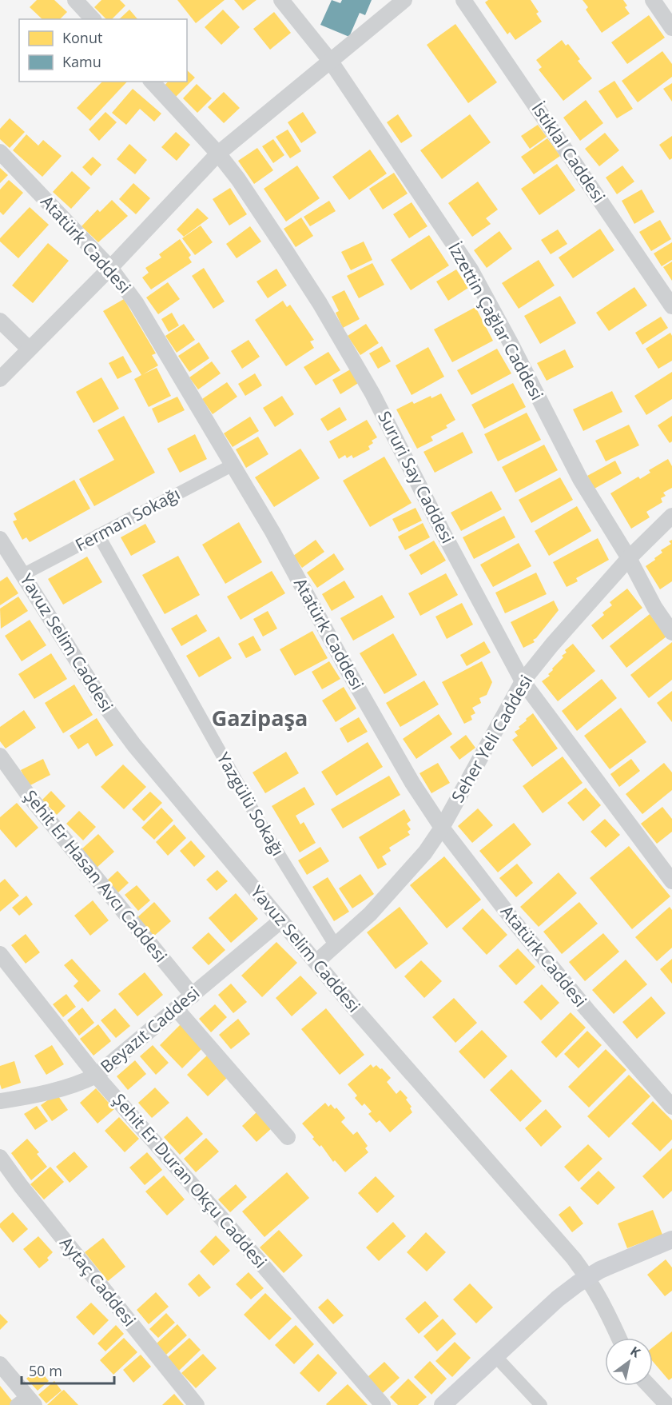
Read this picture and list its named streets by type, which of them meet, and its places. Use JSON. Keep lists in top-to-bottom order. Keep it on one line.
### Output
{"streets":{"street":["İstiklal Caddesi","Atatürk Caddesi","İzzettin Çağlar Caddesi","Sururi Say Caddesi","Ferman Sokağı","Yavuz Selim Caddesi","Seher Yeli Caddesi","Yazgülü Sokağı","Şehit Er Hasan Avcı Caddesi","Beyazıt Caddesi","Şehit Er Duran Okçu Caddesi","Aytaç Caddesi"]},"crossings":[["Atatürk Caddesi","Ferman Sokağı"],["Atatürk Caddesi","Seher Yeli Caddesi"],["İzzettin Çağlar Caddesi","Seher Yeli Caddesi"],["Sururi Say Caddesi","Seher Yeli Caddesi"],["Ferman Sokağı","Yavuz Selim Caddesi"],["Ferman Sokağı","Yazgülü Sokağı"],["Yavuz Selim Caddesi","Seher Yeli Caddesi"],["Yavuz Selim Caddesi","Beyazıt Caddesi"],["Seher Yeli Caddesi","Yazgülü Sokağı"],["Şehit Er Hasan Avcı Caddesi","Beyazıt Caddesi"],["Beyazıt Caddesi","Şehit Er Duran Okçu Caddesi"]],"districts":["Gazipaşa"],"legend":["Konut","Kamu"],"scale_bar":"50 m","north":"top right"}
